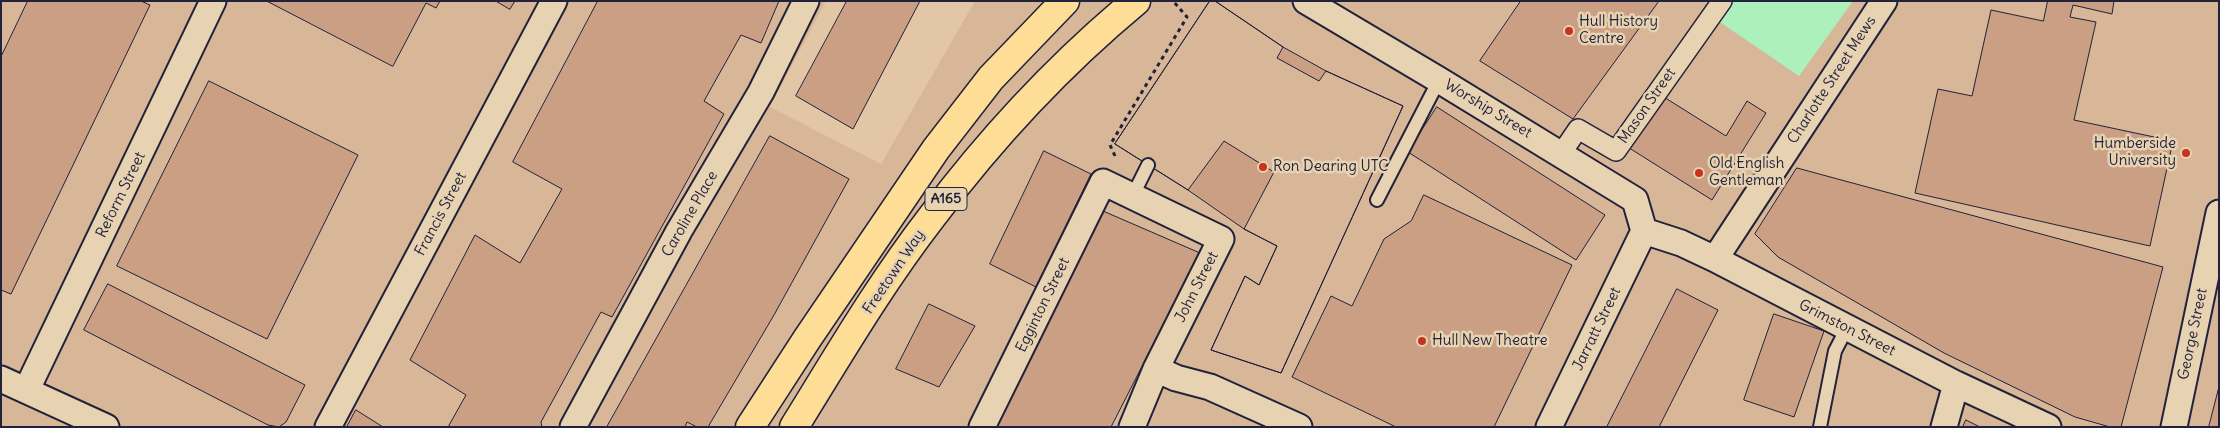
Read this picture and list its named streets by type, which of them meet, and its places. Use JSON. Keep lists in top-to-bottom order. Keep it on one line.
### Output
{"streets":{"highway":["A165","Freetown Way"],"street":["Charlotte Street Mews","Mason Street","Worship Street","Reform Street","Francis Street","Caroline Place","John Street","Egginton Street","Grimston Street","Jarratt Street","George Street"]},"crossings":[["Charlotte Street Mews","Grimston Street"],["Mason Street","Worship Street"],["Worship Street","Grimston Street"],["Worship Street","Jarratt Street"],["John Street","Egginton Street"],["Grimston Street","Jarratt Street"]],"places":["Hull History Centre","Humberside University","Ron Dearing UTC","Old English Gentleman","Hull New Theatre"]}
